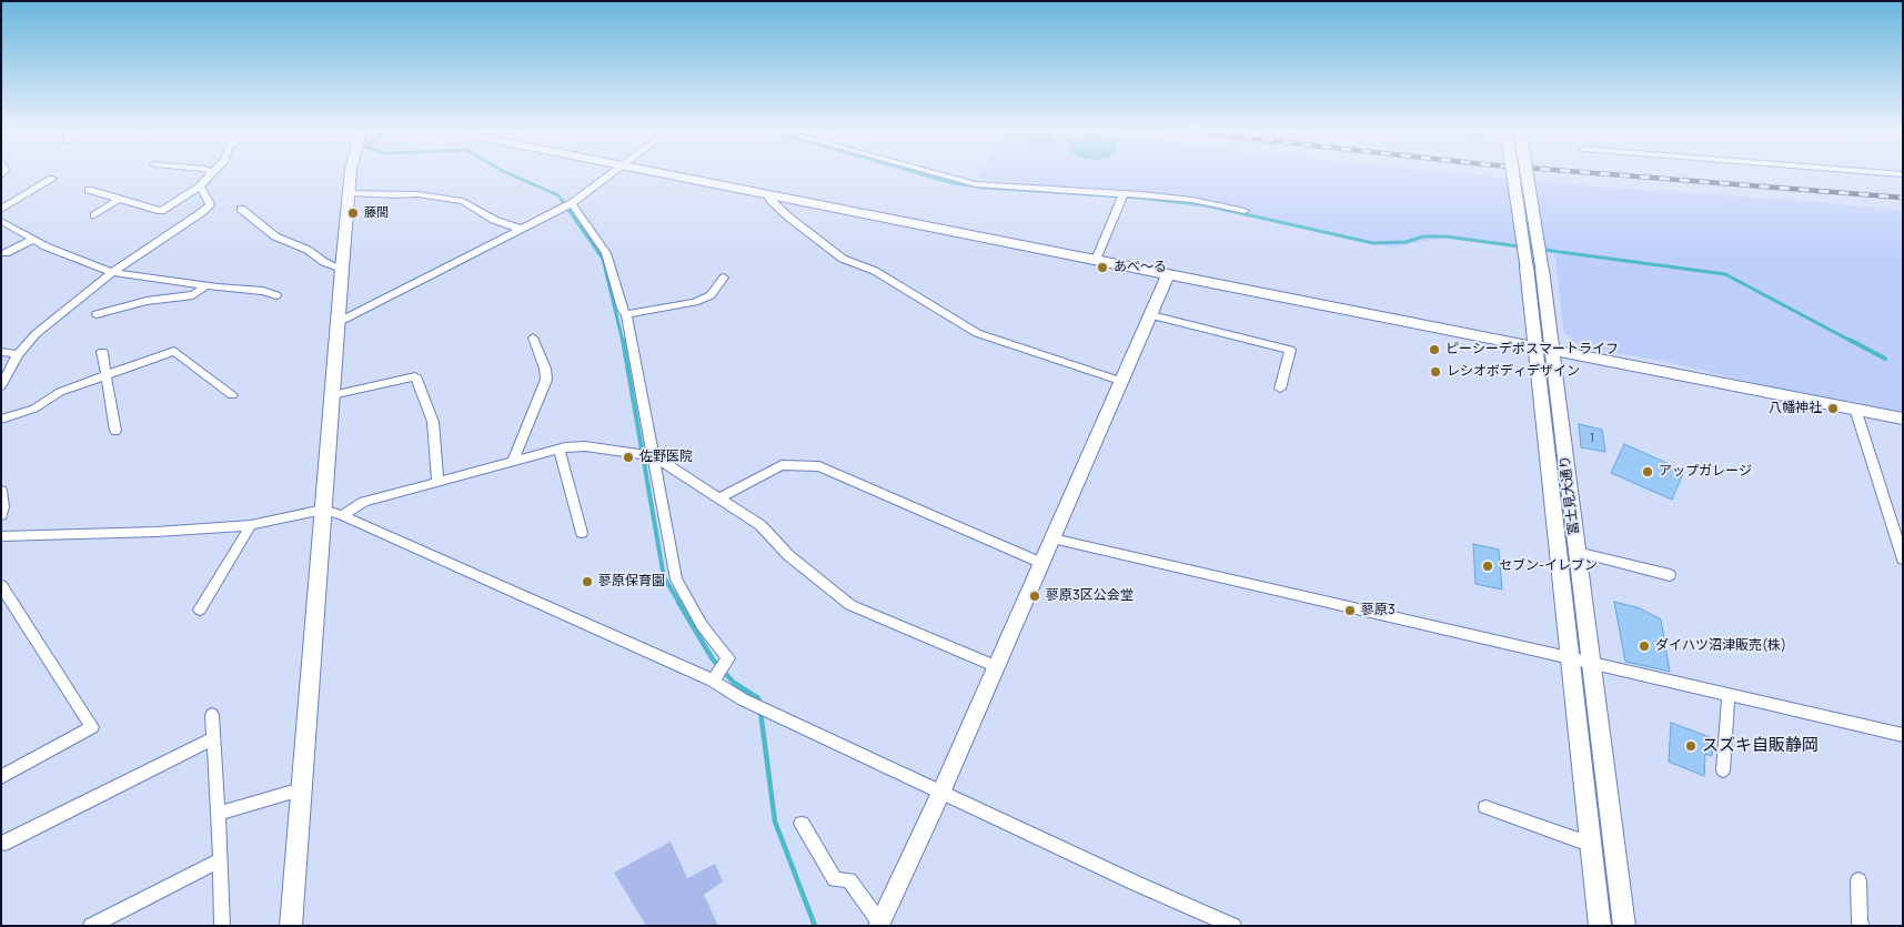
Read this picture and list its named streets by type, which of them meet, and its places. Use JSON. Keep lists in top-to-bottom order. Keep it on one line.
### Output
{"streets":{"street":["富士見大通り"]},"places":["藤間","あべ〜る","ピーシーデポスマートライフ","レシオボディデザイン","八幡神社","佐野医院","アップガレージ","セブン-イレブン","蓼原保育園","蓼原3区公会堂","蓼原3","ダイハツ沼津販売(株)","スズキ自販静岡"],"house_numbers":["1"]}
